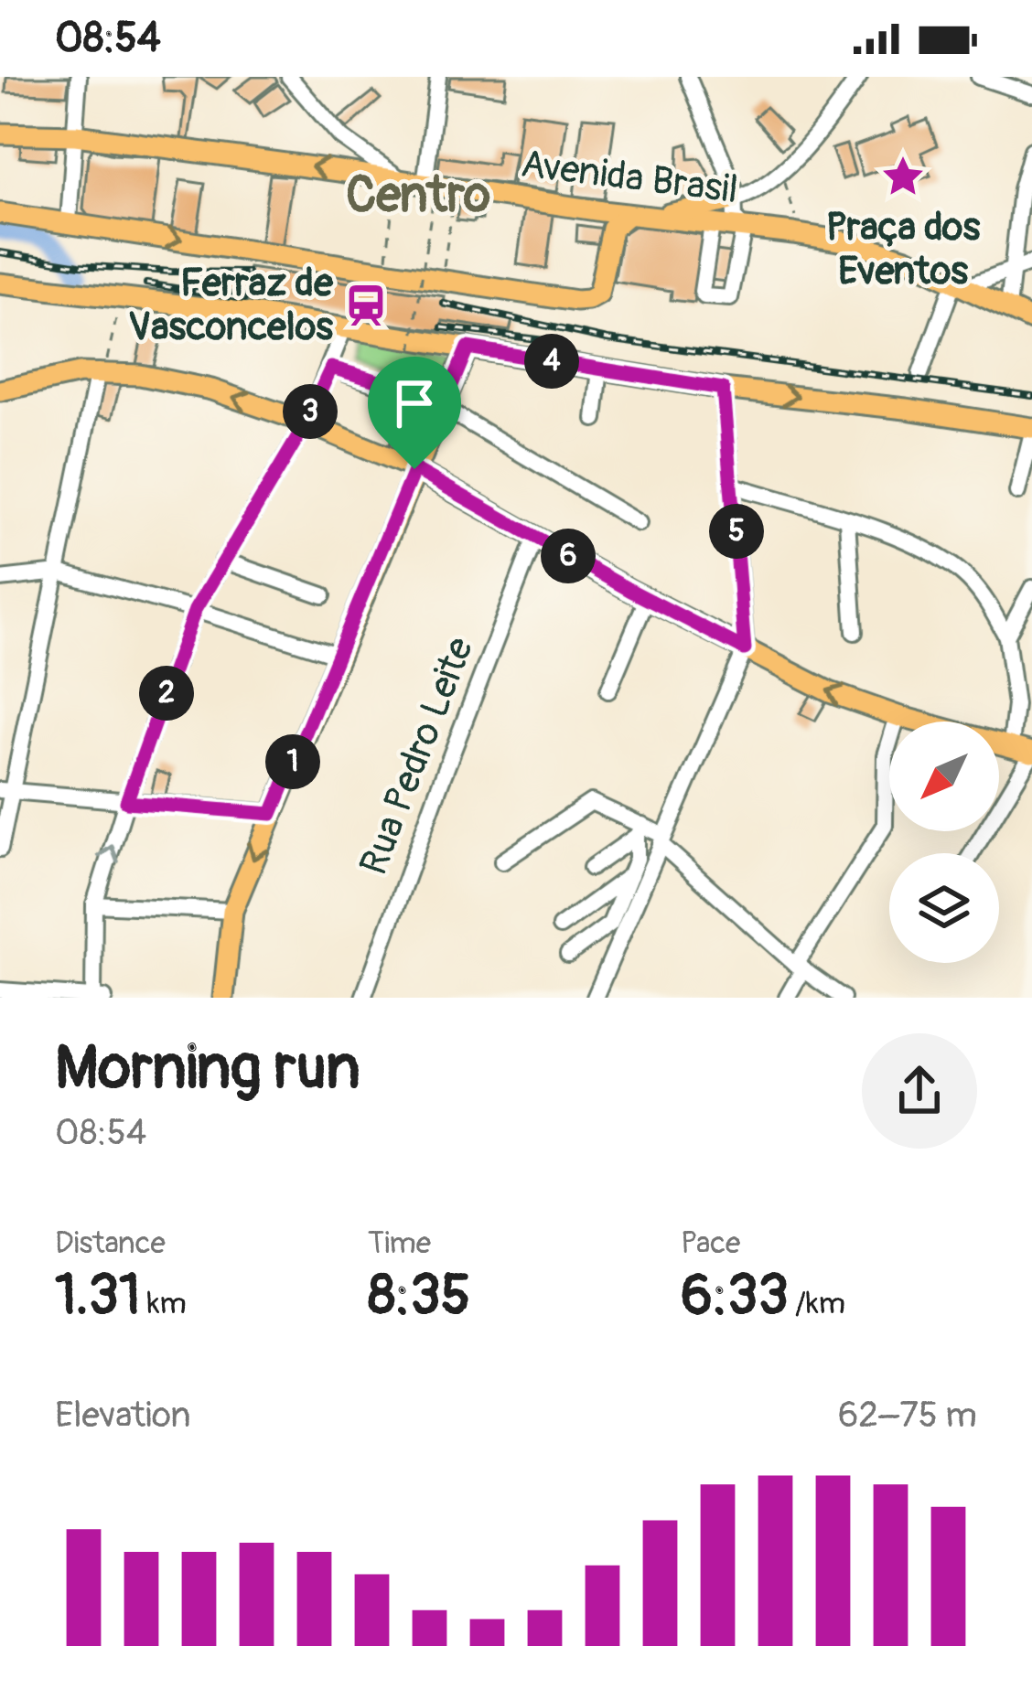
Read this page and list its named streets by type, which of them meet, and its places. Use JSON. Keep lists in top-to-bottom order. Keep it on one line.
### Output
{"streets":{"main road":["Avenida Brasil"],"street":["Rua Pedro Leite"]},"districts":["Centro"],"places":{"place":["Praça dos Eventos"],"station":["Ferraz de Vasconcelos"]},"north":"bottom left","page":{"status":"08:54","pins":["4","3","5","6","2","1"],"heading":["Morning run","08:54"],"stats":[["Distance","1.31 km"],["Time","8:35"],["Pace","6:33 /km"]],"chart":["Elevation","62–75 m"]}}
